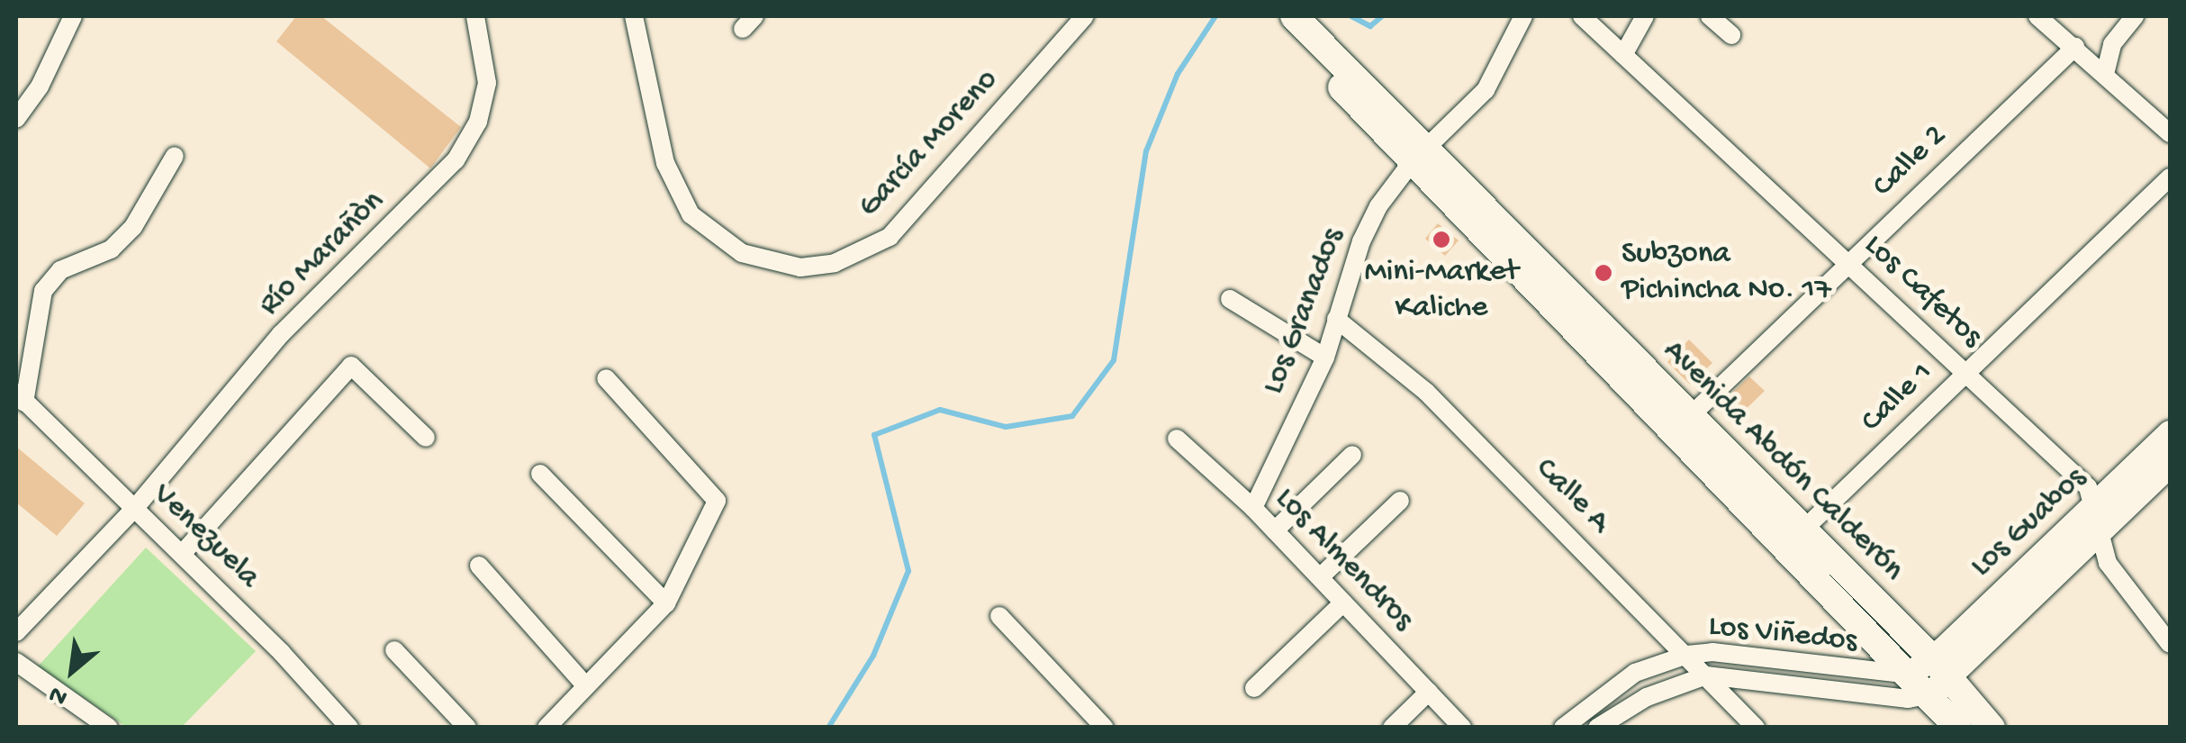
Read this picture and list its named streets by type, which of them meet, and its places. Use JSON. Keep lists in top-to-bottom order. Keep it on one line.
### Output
{"streets":{"main road":["Avenida Abdón Calderón"],"street":["García Moreno","Calle 2","Río Marañòn","Los Cafetos","Los Granados","Calle 1","Calle A","Los Guabos","Venezuela","Los Almendros","Los Viñedos"]},"crossings":[["Calle 2","Los Cafetos"],["Calle 2","Avenida Abdón Calderón"],["Río Marañòn","Venezuela"],["Los Cafetos","Calle 1"],["Los Cafetos","Los Guabos"],["Los Granados","Avenida Abdón Calderón"],["Los Granados","Calle A"],["Los Granados","Los Almendros"],["Calle 1","Avenida Abdón Calderón"],["Avenida Abdón Calderón","Los Guabos"],["Avenida Abdón Calderón","Los Viñedos"],["Calle A","Los Viñedos"],["Los Guabos","Los Viñedos"]],"places":["Mini-Market Kaliche","Subzona Pichincha No. 17"],"north":"bottom left"}
